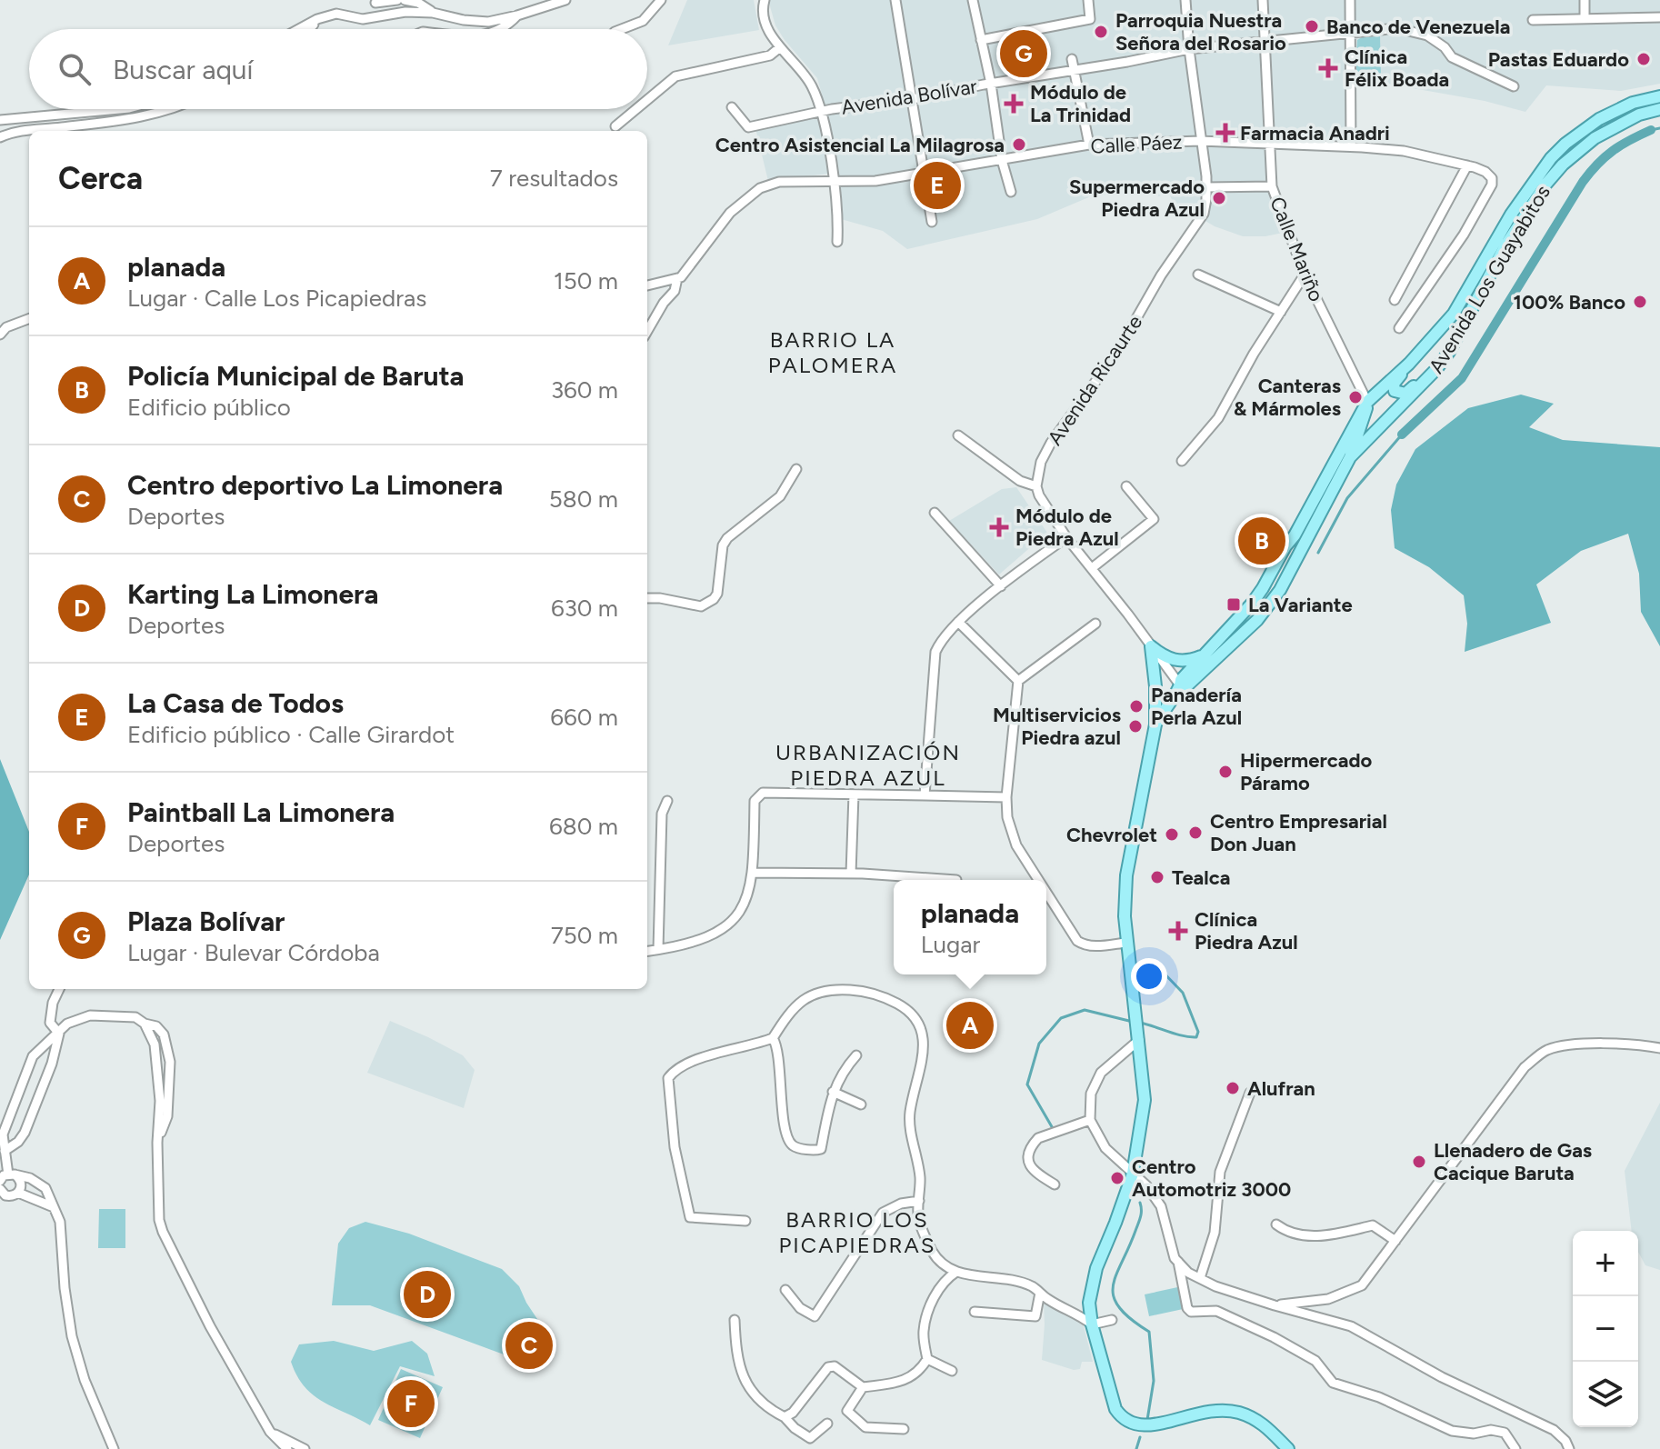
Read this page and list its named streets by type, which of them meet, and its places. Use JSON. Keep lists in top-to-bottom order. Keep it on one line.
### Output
{"streets":{"main road":["Avenida Los Guayabitos"],"street":["Avenida Bolívar","Calle Páez","Calle Mariño","Avenida Ricaurte"]},"crossings":[["Avenida Bolívar","Calle Mariño"],["Avenida Bolívar","Avenida Ricaurte"],["Calle Páez","Calle Mariño"],["Calle Páez","Avenida Ricaurte"],["Calle Mariño","Avenida Los Guayabitos"]],"districts":["BARRIO LA PALOMERA","URBANIZACIÓN PIEDRA AZUL","BARRIO LOS PICAPIEDRAS"],"places":{"other":["Banco de Venezuela","Parroquia Nuestra Señora del Rosario","Pastas Eduardo","Centro Asistencial La Milagrosa","Supermercado Piedra Azul","100% Banco","Canteras & Mármoles","Panadería Perla Azul","Multiservicios Piedra azul","Hipermercado Páramo","Centro Empresarial Don Juan","Chevrolet","Tealca","Alufran","Llenadero de Gas Cacique Baruta","Centro Automotriz 3000"],"health":["Clínica Félix Boada","Módulo de La Trinidad","Farmacia Anadri","Módulo de Piedra Azul","Clínica Piedra Azul"],"transit":["La Variante"]},"page":{"pins":["G","E","B","A","D","C","F"],"search":"Buscar aquí","heading":["Cerca","7 resultados"],"list":[{"mark":"A","name":"planada","note":"Lugar · Calle Los Picapiedras","value":"150 m"},{"mark":"B","name":"Policía Municipal de Baruta","note":"Edificio público","value":"360 m"},{"mark":"C","name":"Centro deportivo La Limonera","note":"Deportes","value":"580 m"},{"mark":"D","name":"Karting La Limonera","note":"Deportes","value":"630 m"},{"mark":"E","name":"La Casa de Todos","note":"Edificio público · Calle Girardot","value":"660 m"},{"mark":"F","name":"Paintball La Limonera","note":"Deportes","value":"680 m"},{"mark":"G","name":"Plaza Bolívar","note":"Lugar · Bulevar Córdoba","value":"750 m"}],"popup":["planada","Lugar"],"map_buttons":["+","−"]}}
